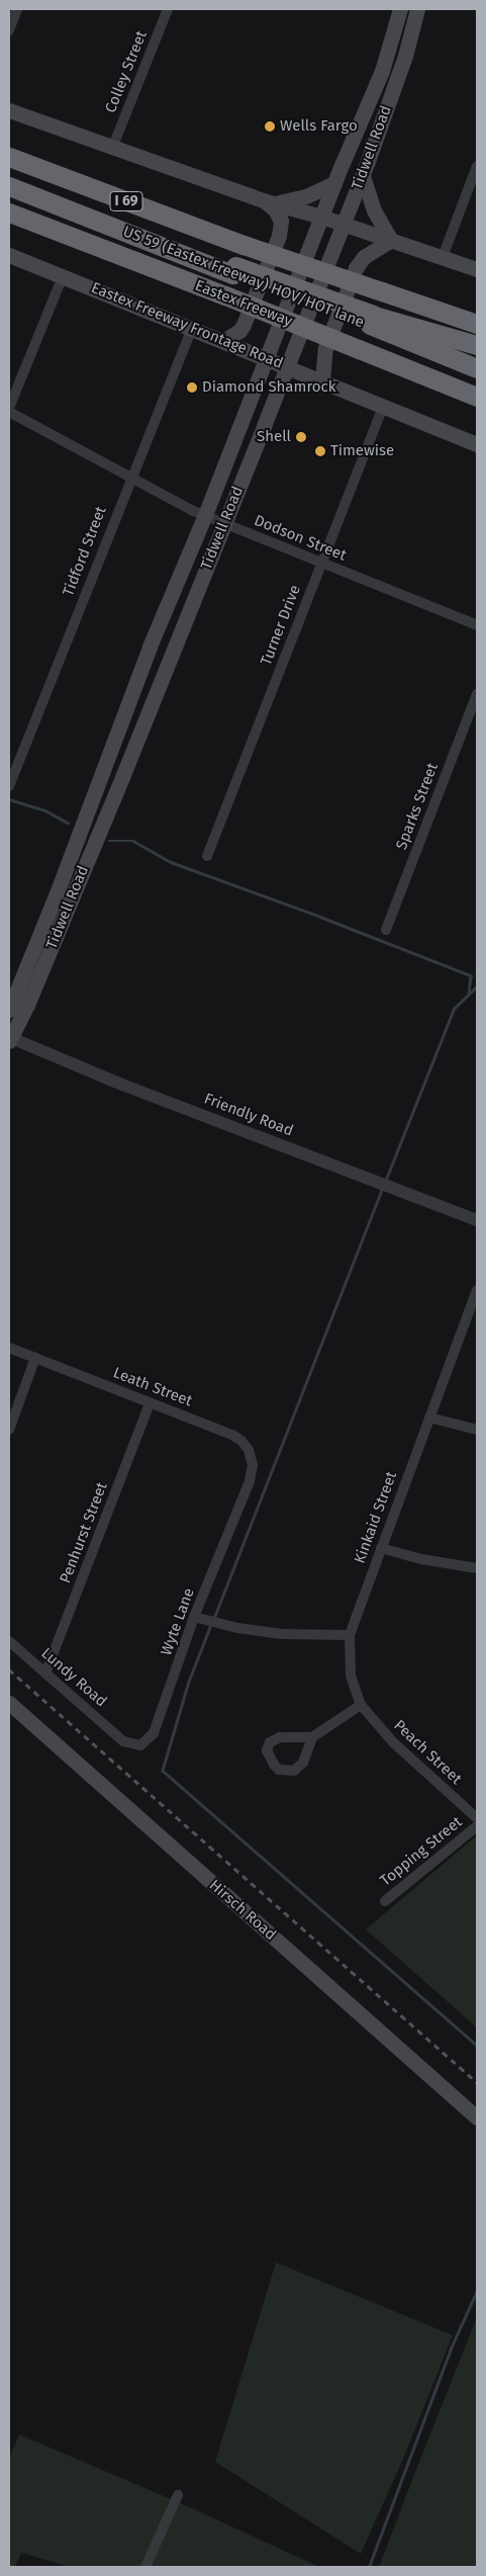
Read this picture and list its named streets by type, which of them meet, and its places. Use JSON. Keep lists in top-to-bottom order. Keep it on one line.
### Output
{"streets":{"highway":["I 69","US 59 (Eastex Freeway) HOV/HOT lane","Eastex Freeway"],"main road":["Tidwell Road","Eastex Freeway Frontage Road","Hirsch Road"],"street":["Colley Street","Dodson Street","Tidford Street","Turner Drive","Sparks Street","Friendly Road","Leath Street","Kinkaid Street","Penhurst Street","Wyte Lane","Lundy Road","Peach Street","Topping Street"]},"crossings":[["Tidwell Road","Eastex Freeway Frontage Road"],["Tidwell Road","Dodson Street"],["Tidwell Road","Friendly Road"],["US 59 (Eastex Freeway) HOV/HOT lane","Eastex Freeway"],["Eastex Freeway Frontage Road","Tidford Street"],["Eastex Freeway Frontage Road","Turner Drive"],["Dodson Street","Tidford Street"],["Dodson Street","Turner Drive"],["Leath Street","Penhurst Street"],["Leath Street","Wyte Lane"],["Kinkaid Street","Peach Street"],["Penhurst Street","Lundy Road"],["Wyte Lane","Lundy Road"]],"places":["Wells Fargo","Diamond Shamrock","Shell","Timewise"]}
